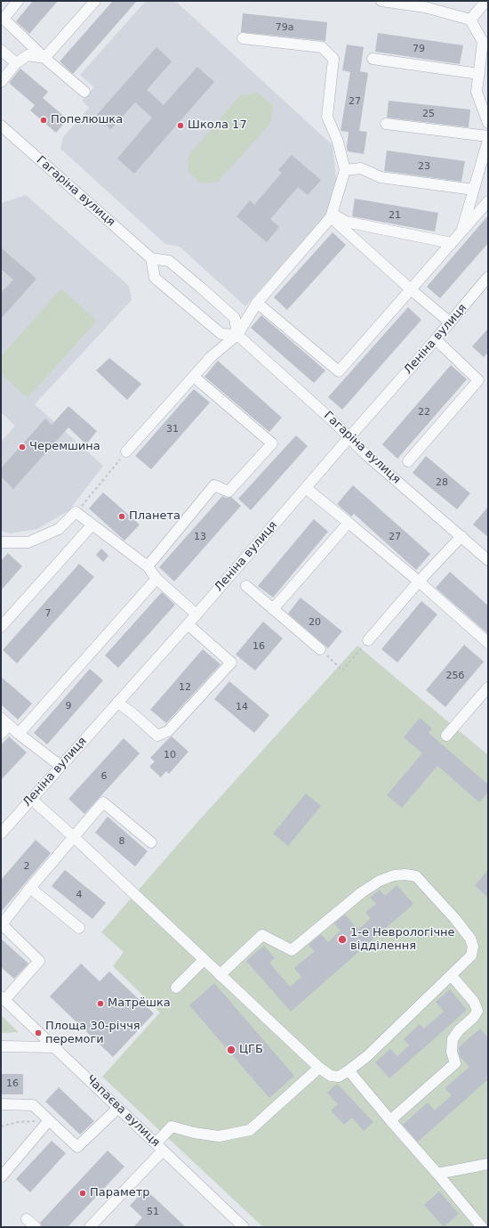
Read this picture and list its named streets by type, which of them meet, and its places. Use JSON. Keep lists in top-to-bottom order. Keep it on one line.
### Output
{"streets":{"street":["Гагаріна вулиця","Леніна вулиця","Чапаєва вулиця"]},"crossings":[["Гагаріна вулиця","Леніна вулиця"]],"places":["Попелюшка","Школа 17","Черемшина","Планета","1-е Неврологічне відділення","Матрёшка","Площа 30-річчя перемоги","ЦГБ","Параметр"],"house_numbers":["79а","79","27","25","23","21","22","31","28","13","27","7","20","16","25б","12","9","14","10","6","8","2","4","16","51"]}
